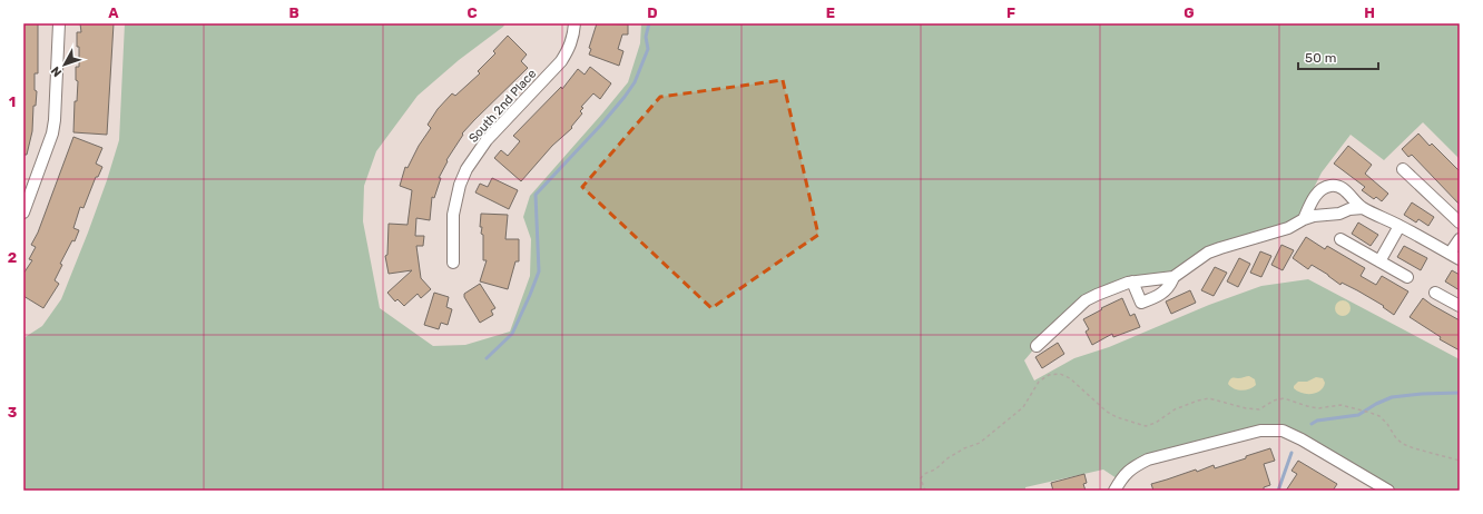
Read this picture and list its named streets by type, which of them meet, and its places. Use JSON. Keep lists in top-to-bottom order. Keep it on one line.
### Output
{"streets":{"street":["South 2nd Place"]},"scale_bar":"50 m","north":"bottom left","grid":{"columns":["A","B","C","D","E","F","G","H"],"rows":["1","2","3"]}}
